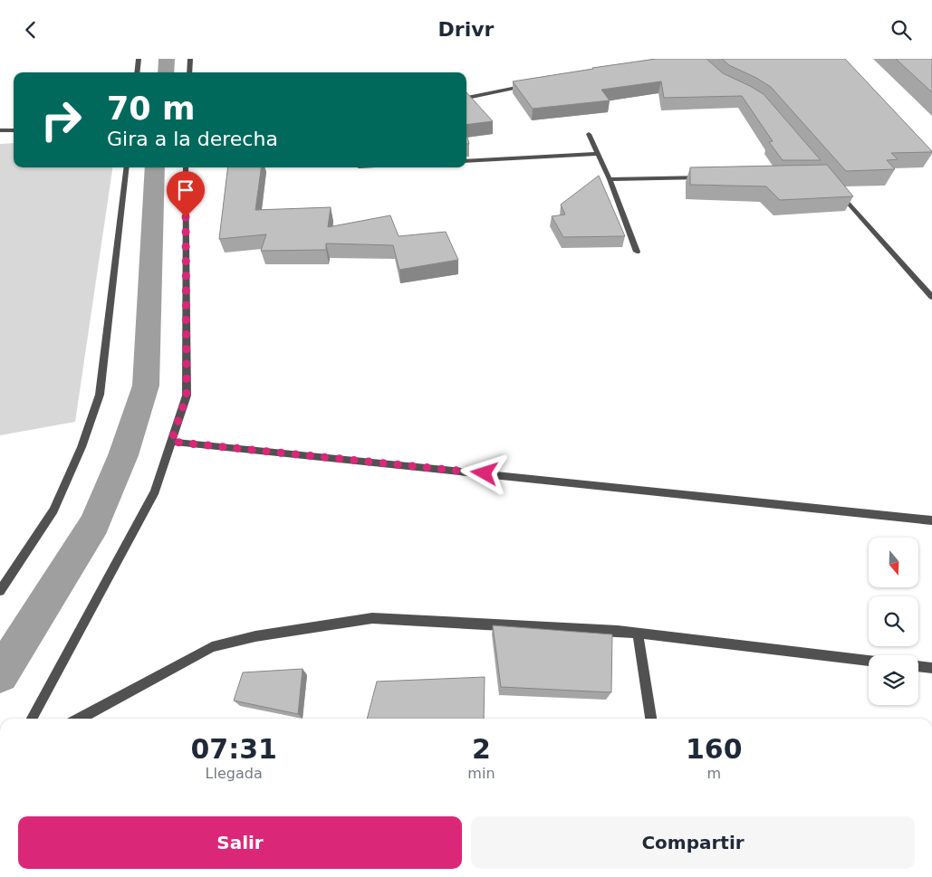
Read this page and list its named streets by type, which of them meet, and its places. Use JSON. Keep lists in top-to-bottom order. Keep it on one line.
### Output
{"north":"bottom","page":{"header":"Drivr","turn":["70 m","Gira a la derecha"],"eta":["07:31","Llegada","2","min","160","m"],"buttons":["Salir","Compartir"]}}
